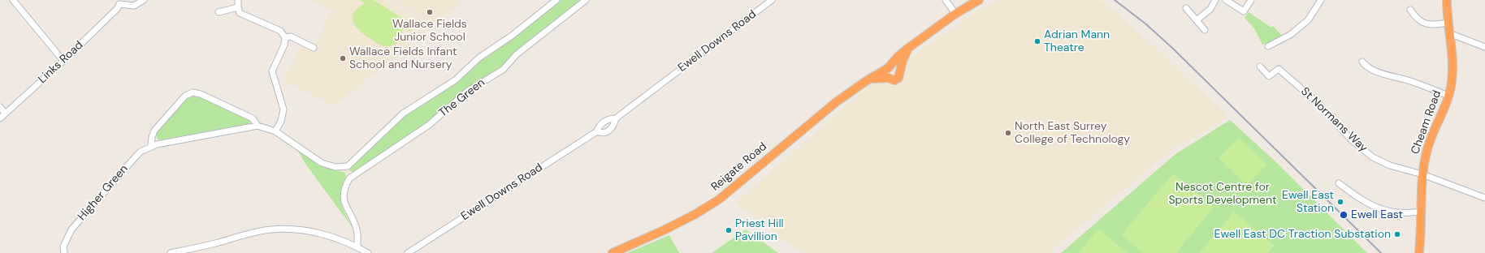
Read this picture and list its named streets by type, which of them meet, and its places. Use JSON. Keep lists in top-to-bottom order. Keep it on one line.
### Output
{"streets":{"highway":["Cheam Road","Reigate Road"],"street":["Ewell Downs Road","Links Road","The Green","St Normans Way","Higher Green"]},"crossings":[["St Normans Way","Cheam Road"]],"parks":["Nescot Centre for Sports Development"],"places":["Wallace Fields Junior School","Adrian Mann Theatre","Wallace Fields Infant School and Nursery","North East Surrey College of Technology","Ewell East Station","Ewell East","Priest Hill Pavillion","Ewell East DC Traction Substation"]}
